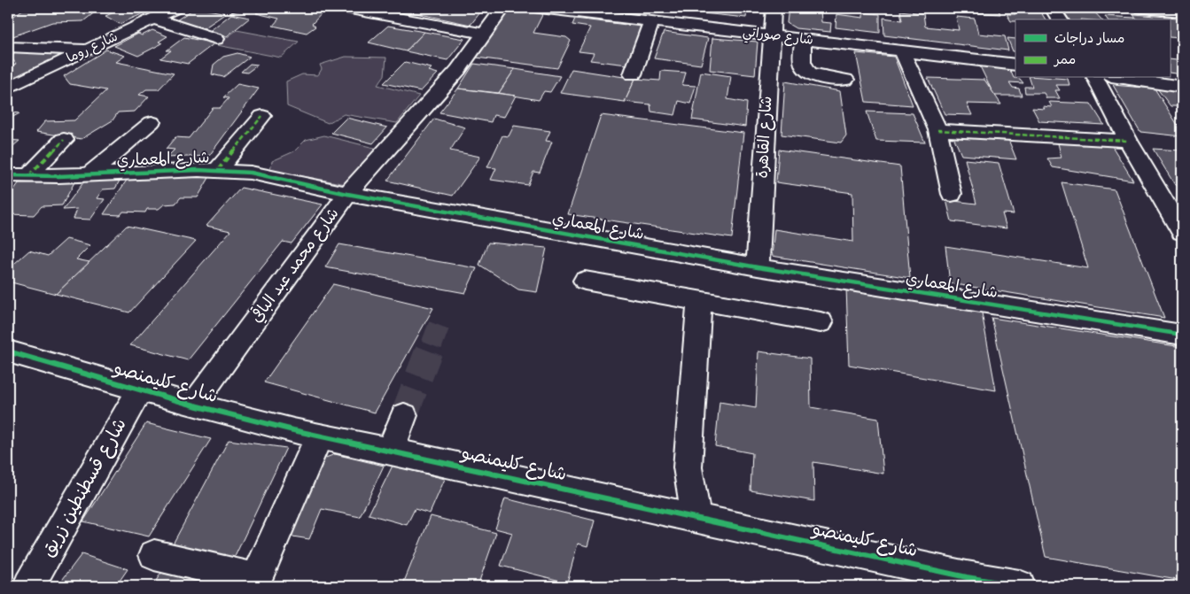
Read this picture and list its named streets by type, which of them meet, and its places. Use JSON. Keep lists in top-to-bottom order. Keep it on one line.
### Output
{"streets":{"street":["شارع صوراتي","شارع روما","شارع القاهرة","شارع المعماري","شارع محمد عبد الباقي","شارع كليمنصو","شارع قسطنطين زريق"]},"crossings":[["شارع صوراتي","شارع القاهرة"],["شارع القاهرة","شارع المعماري"],["شارع المعماري","شارع محمد عبد الباقي"],["شارع محمد عبد الباقي","شارع كليمنصو"],["شارع كليمنصو","شارع قسطنطين زريق"]],"legend":["مسار دراجات","ممر"]}
